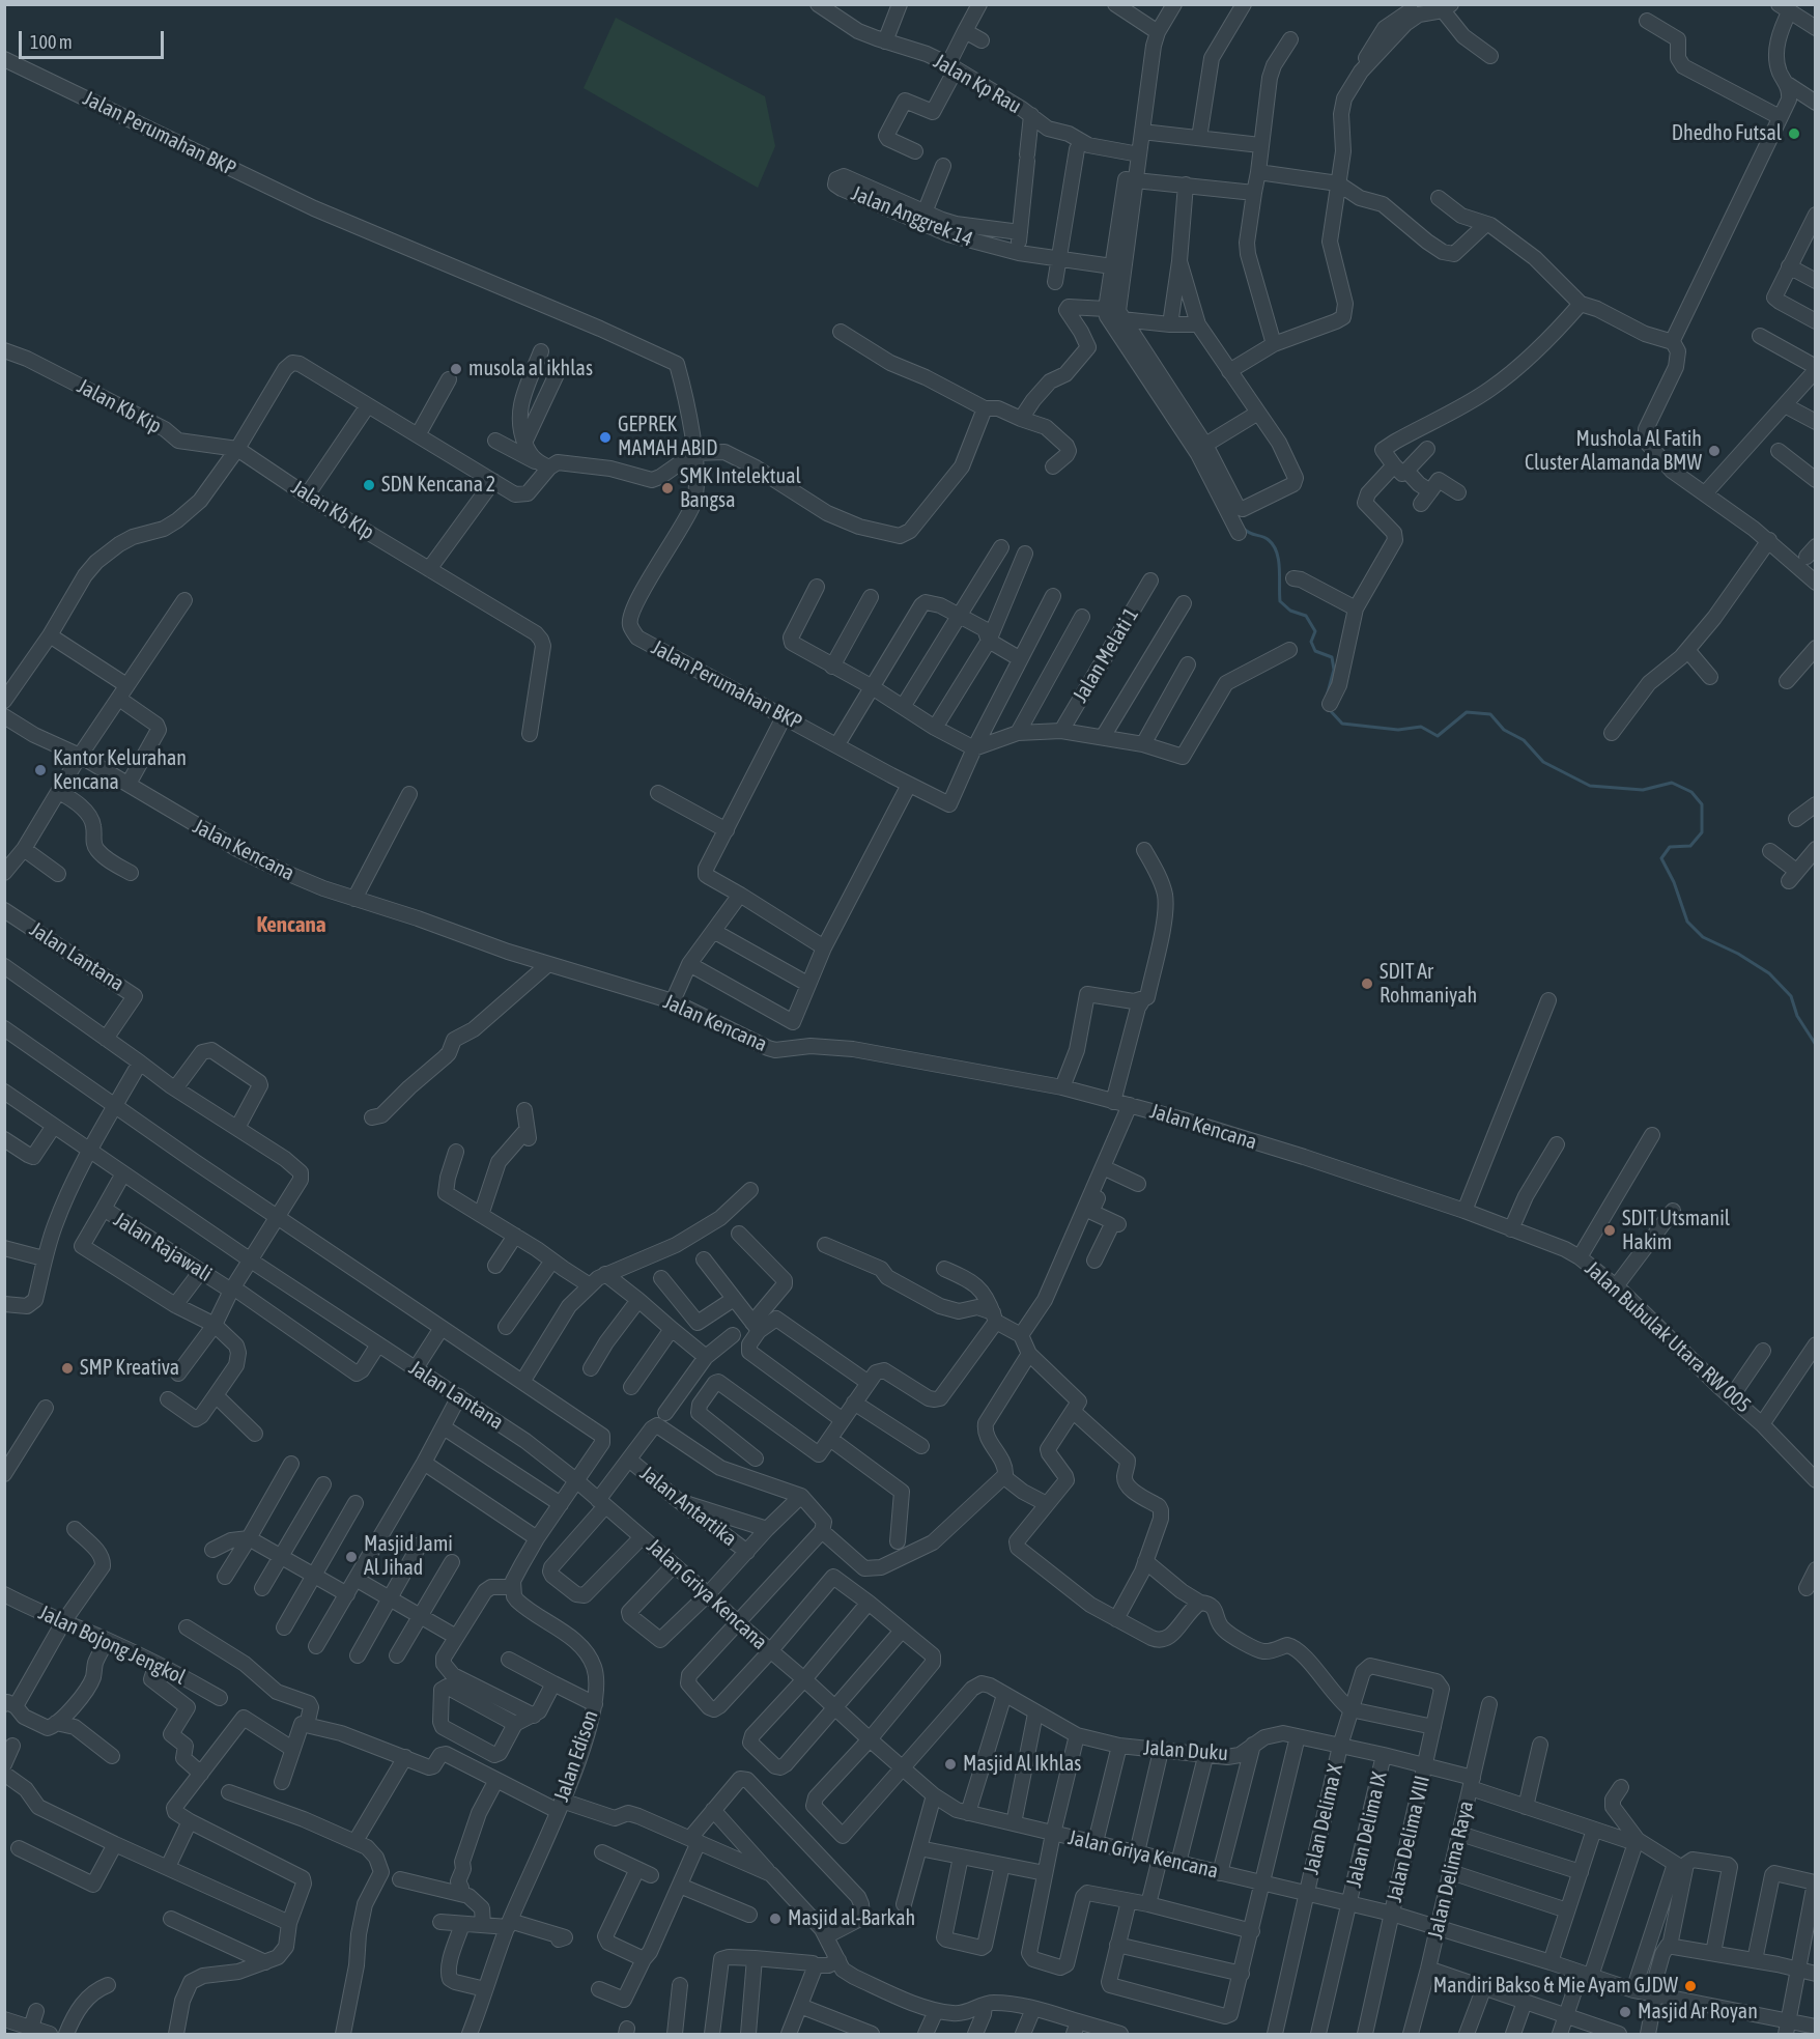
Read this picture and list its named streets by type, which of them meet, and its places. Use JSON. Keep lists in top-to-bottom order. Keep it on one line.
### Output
{"streets":{"street":["Jalan Kp Rau","Jalan Perumahan BKP","Jalan Anggrek 14","Jalan Kb Kip","Jalan Kb Klp","Jalan Melati 1","Jalan Kencana","Jalan Lantana","Jalan Rajawali","Jalan Bubulak Utara RW 005","Jalan Antartika","Jalan Griya Kencana","Jalan Bojong Jengkol","Jalan Duku","Jalan Edison","Jalan Delima X","Jalan Delima IX","Jalan Delima VIII","Jalan Delima Raya"]},"crossings":[["Jalan Kb Kip","Jalan Kb Klp"],["Jalan Kencana","Jalan Bubulak Utara RW 005"],["Jalan Lantana","Jalan Rajawali"],["Jalan Lantana","Jalan Griya Kencana"],["Jalan Griya Kencana","Jalan Duku"],["Jalan Griya Kencana","Jalan Delima X"],["Jalan Griya Kencana","Jalan Delima IX"],["Jalan Griya Kencana","Jalan Delima VIII"],["Jalan Griya Kencana","Jalan Delima Raya"],["Jalan Duku","Jalan Delima X"],["Jalan Duku","Jalan Delima IX"],["Jalan Duku","Jalan Delima VIII"],["Jalan Duku","Jalan Delima Raya"],["Jalan Delima X","Jalan Delima VIII"]],"districts":["Kencana"],"places":["Dhedho Futsal","musola al ikhlas","GEPREK MAMAH ABID","Mushola Al Fatih Cluster Alamanda BMW","SDN Kencana 2","SMK Intelektual Bangsa","Kantor Kelurahan Kencana","SDIT Ar Rohmaniyah","SDIT Utsmanil Hakim","SMP Kreativa","Masjid Jami Al Jihad","Masjid Al Ikhlas","Masjid al-Barkah","Mandiri Bakso & Mie Ayam GJDW","Masjid Ar Royan"],"scale_bar":"100 m"}
